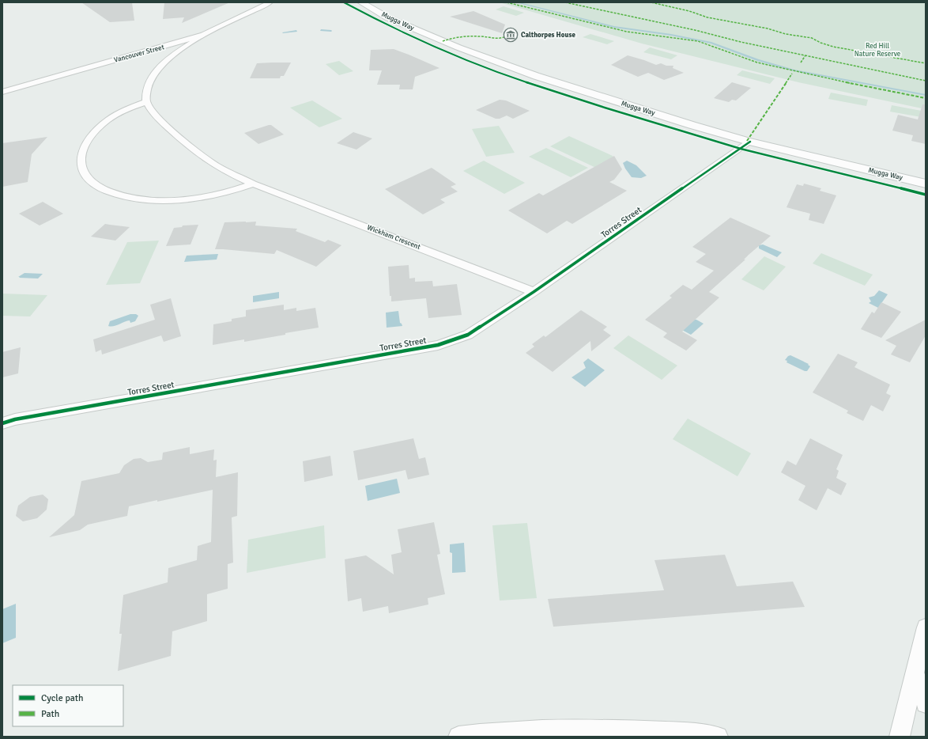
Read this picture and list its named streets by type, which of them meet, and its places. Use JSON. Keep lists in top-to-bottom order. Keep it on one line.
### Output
{"streets":{"main road":["Mugga Way"],"street":["Vancouver Street","Torres Street","Wickham Crescent"]},"crossings":[["Mugga Way","Torres Street"],["Torres Street","Wickham Crescent"]],"parks":["Red Hill Nature Reserve"],"places":{"museum":["Calthorpes House"]},"legend":["Cycle path","Path"]}
